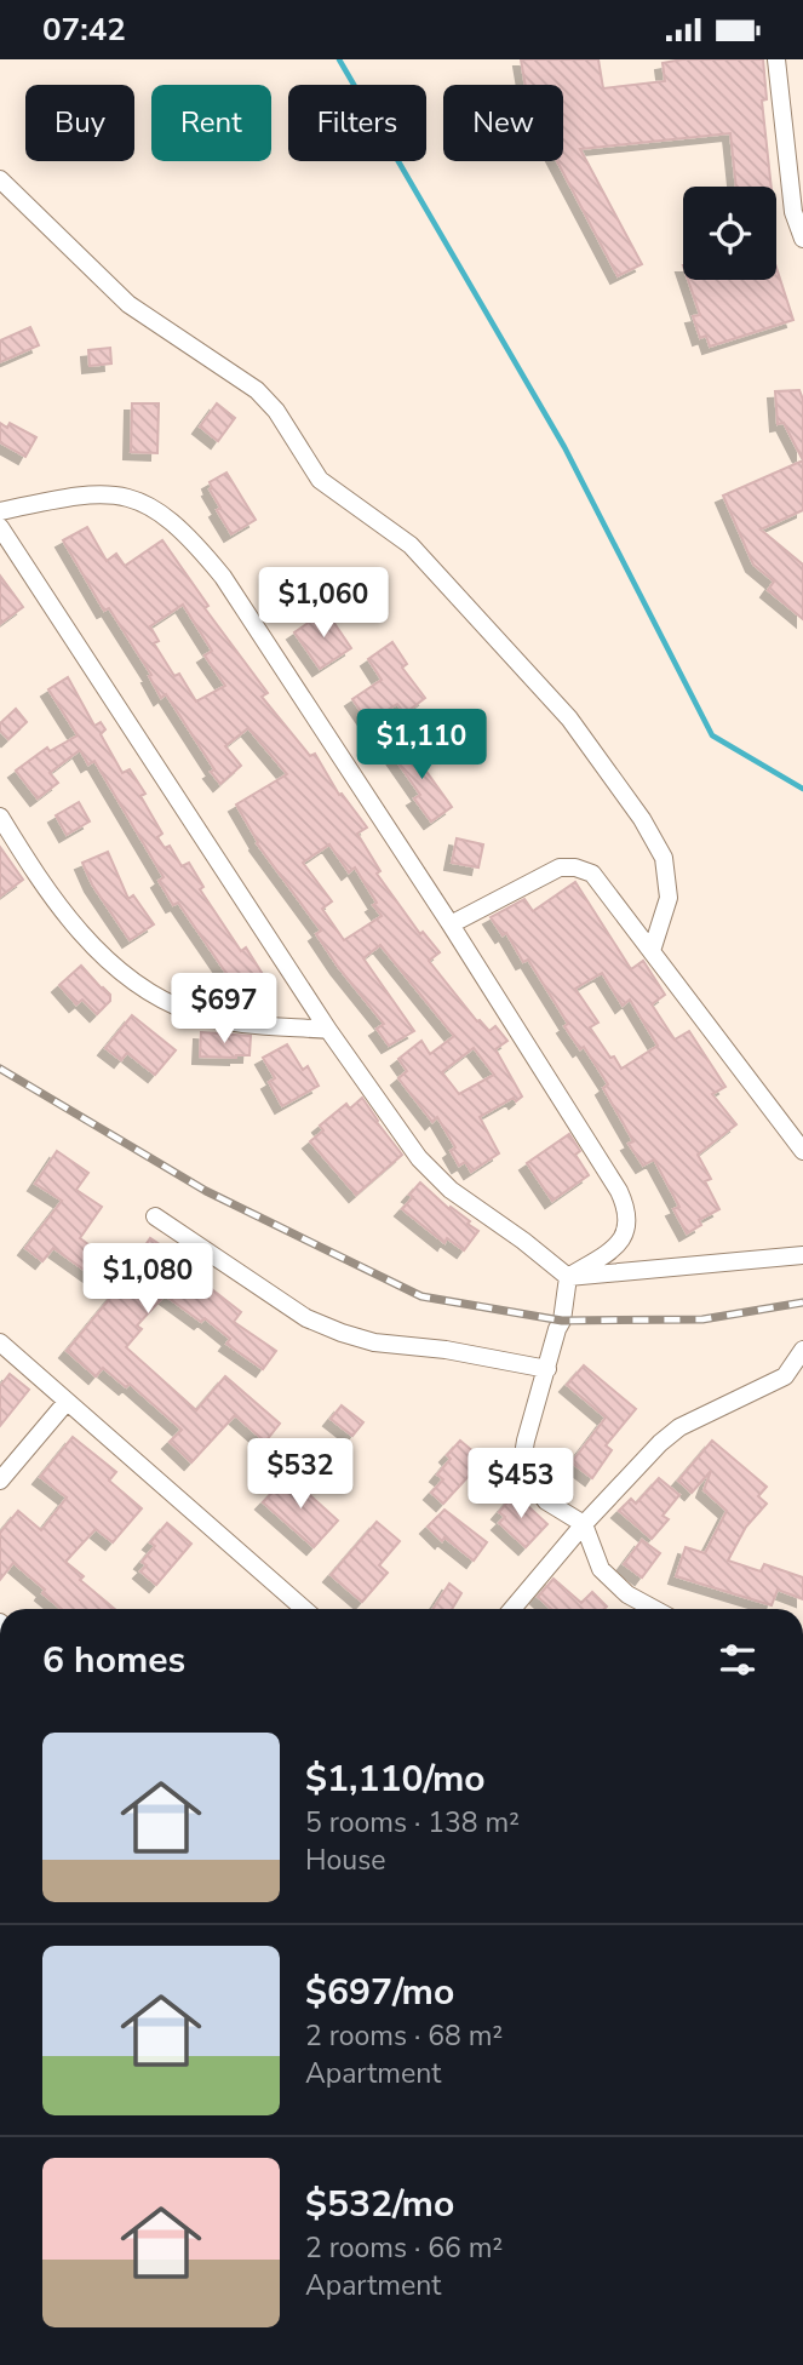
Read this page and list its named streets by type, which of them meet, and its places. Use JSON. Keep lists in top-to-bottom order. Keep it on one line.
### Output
{"page":{"status":"07:42","chip":["Buy","Rent","Filters","New"],"price":["$1,060","$1,110","$697","$1,080","$532","$453"],"heading":"6 homes","list":[{"name":"$1,110/mo","note":"5 rooms · 138 m² · House"},{"name":"$697/mo","note":"2 rooms · 68 m² · Apartment"},{"name":"$532/mo","note":"2 rooms · 66 m² · Apartment"}]}}
